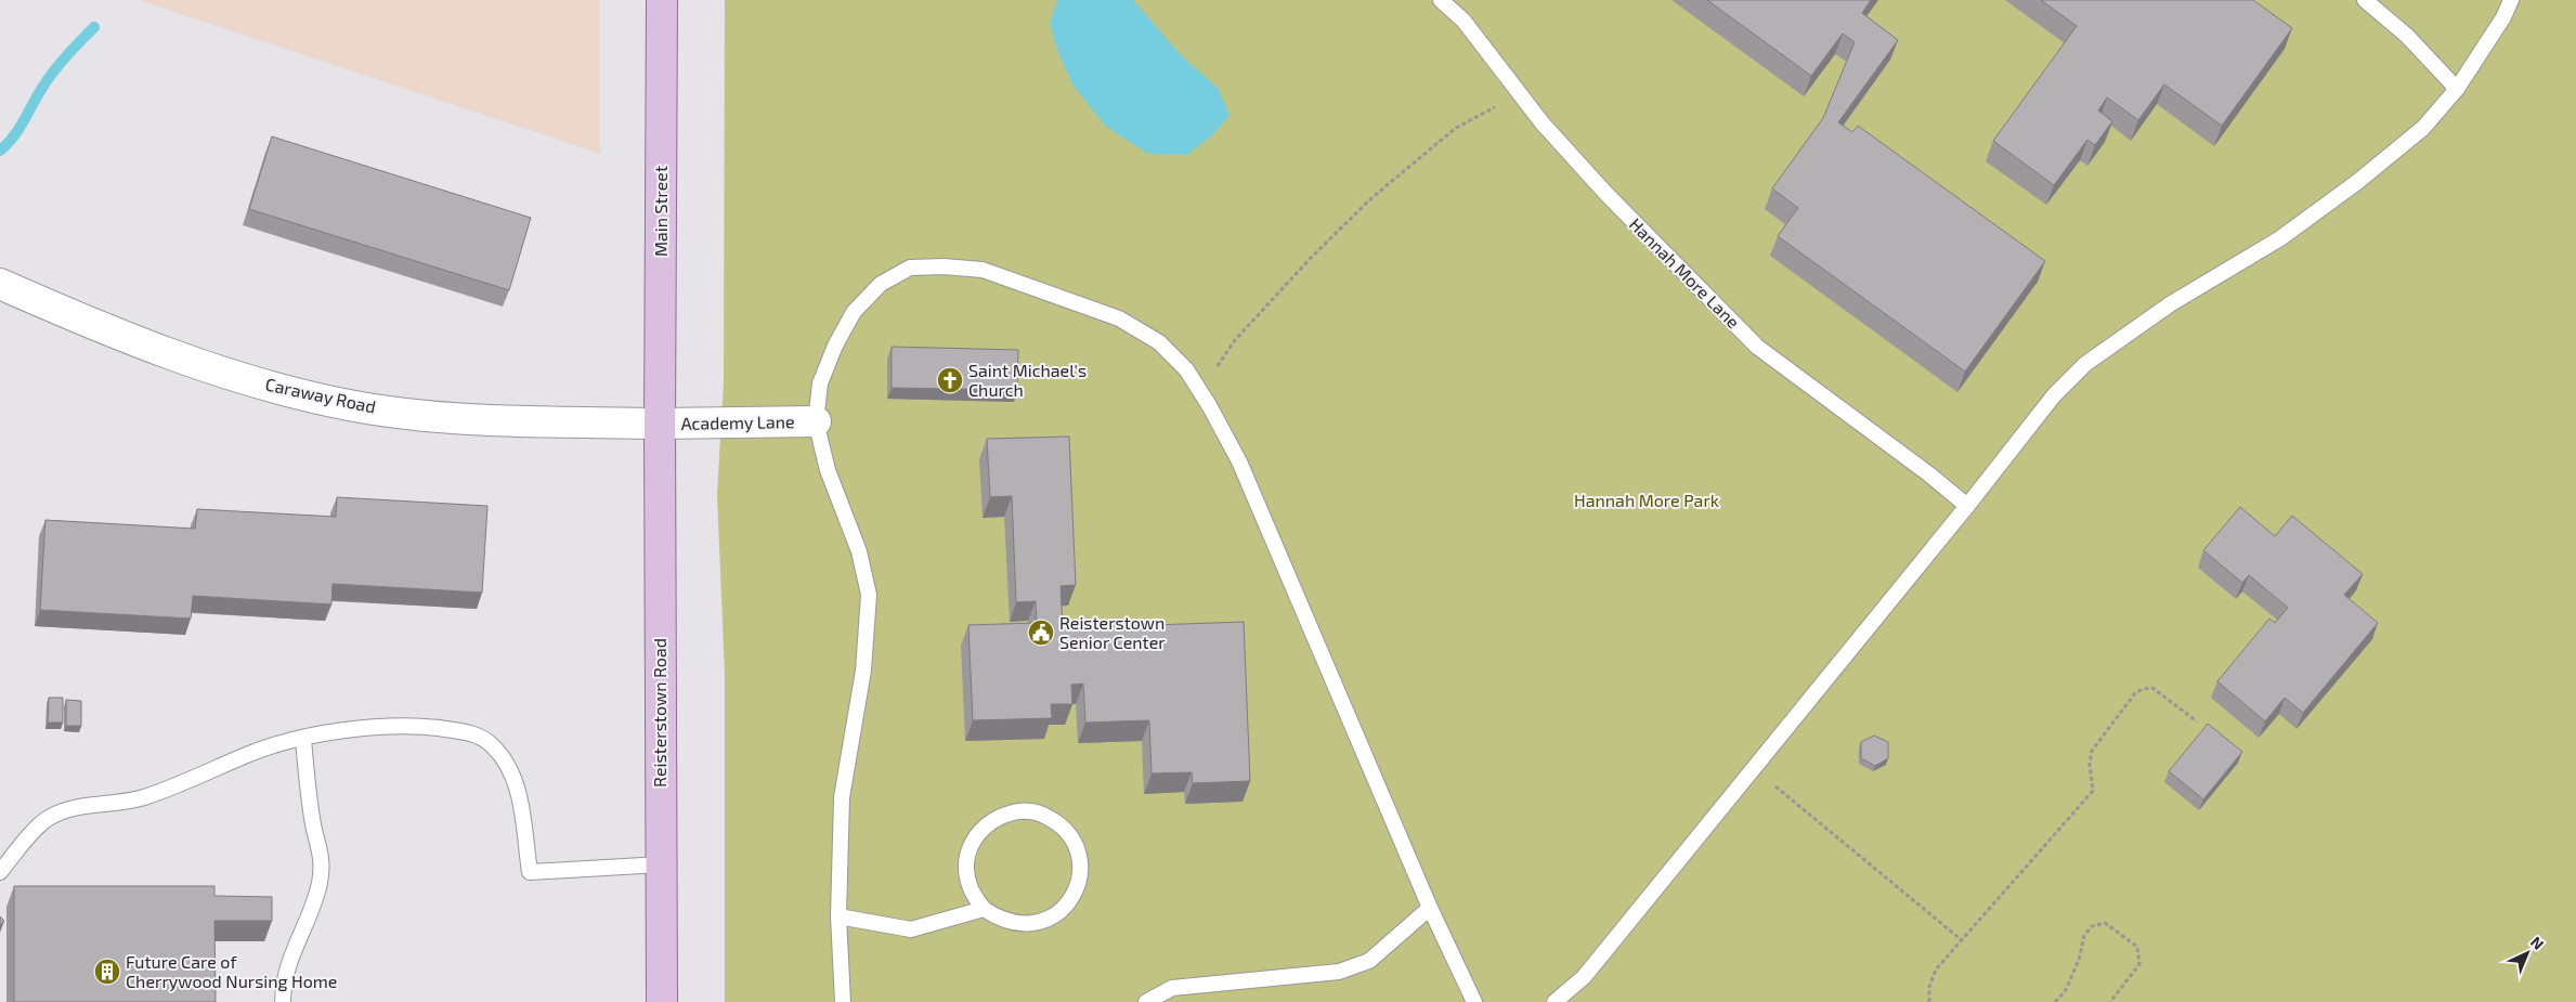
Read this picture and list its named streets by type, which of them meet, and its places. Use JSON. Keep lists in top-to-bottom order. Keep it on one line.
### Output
{"streets":{"main road":["Main Street","Reisterstown Road"],"street":["Caraway Road","Academy Lane"],"lane":["Hannah More Lane"]},"crossings":[["Main Street","Caraway Road"],["Main Street","Academy Lane"],["Main Street","Reisterstown Road"],["Caraway Road","Academy Lane"],["Caraway Road","Reisterstown Road"],["Academy Lane","Reisterstown Road"]],"parks":["Hannah More Park"],"places":{"church":["Saint Michael's Church"],"public building":["Reisterstown Senior Center"],"building":["Future Care of Cherrywood Nursing Home"]},"north":"top right"}
